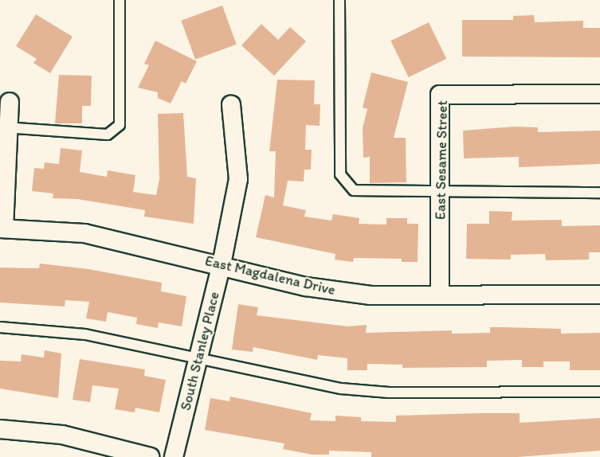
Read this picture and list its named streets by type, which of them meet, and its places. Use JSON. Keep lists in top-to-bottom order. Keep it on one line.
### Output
{"streets":{"street":["East Sesame Street","East Magdalena Drive","South Stanley Place"]},"crossings":[["East Sesame Street","East Magdalena Drive"],["East Magdalena Drive","South Stanley Place"]]}
